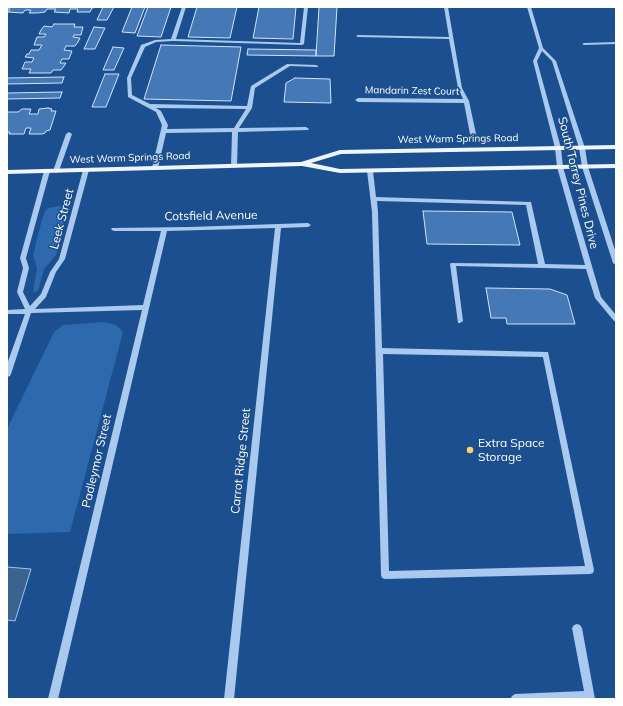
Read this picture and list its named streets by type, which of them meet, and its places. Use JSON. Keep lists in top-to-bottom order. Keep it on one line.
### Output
{"streets":{"main road":["West Warm Springs Road"],"street":["Mandarin Zest Court","South Torrey Pines Drive","Cotsfield Avenue","Leek Street","Padleymor Street","Carrot Ridge Street"]},"crossings":[["West Warm Springs Road","South Torrey Pines Drive"],["West Warm Springs Road","Leek Street"],["Cotsfield Avenue","Padleymor Street"],["Cotsfield Avenue","Carrot Ridge Street"]],"places":["Extra Space Storage"]}
